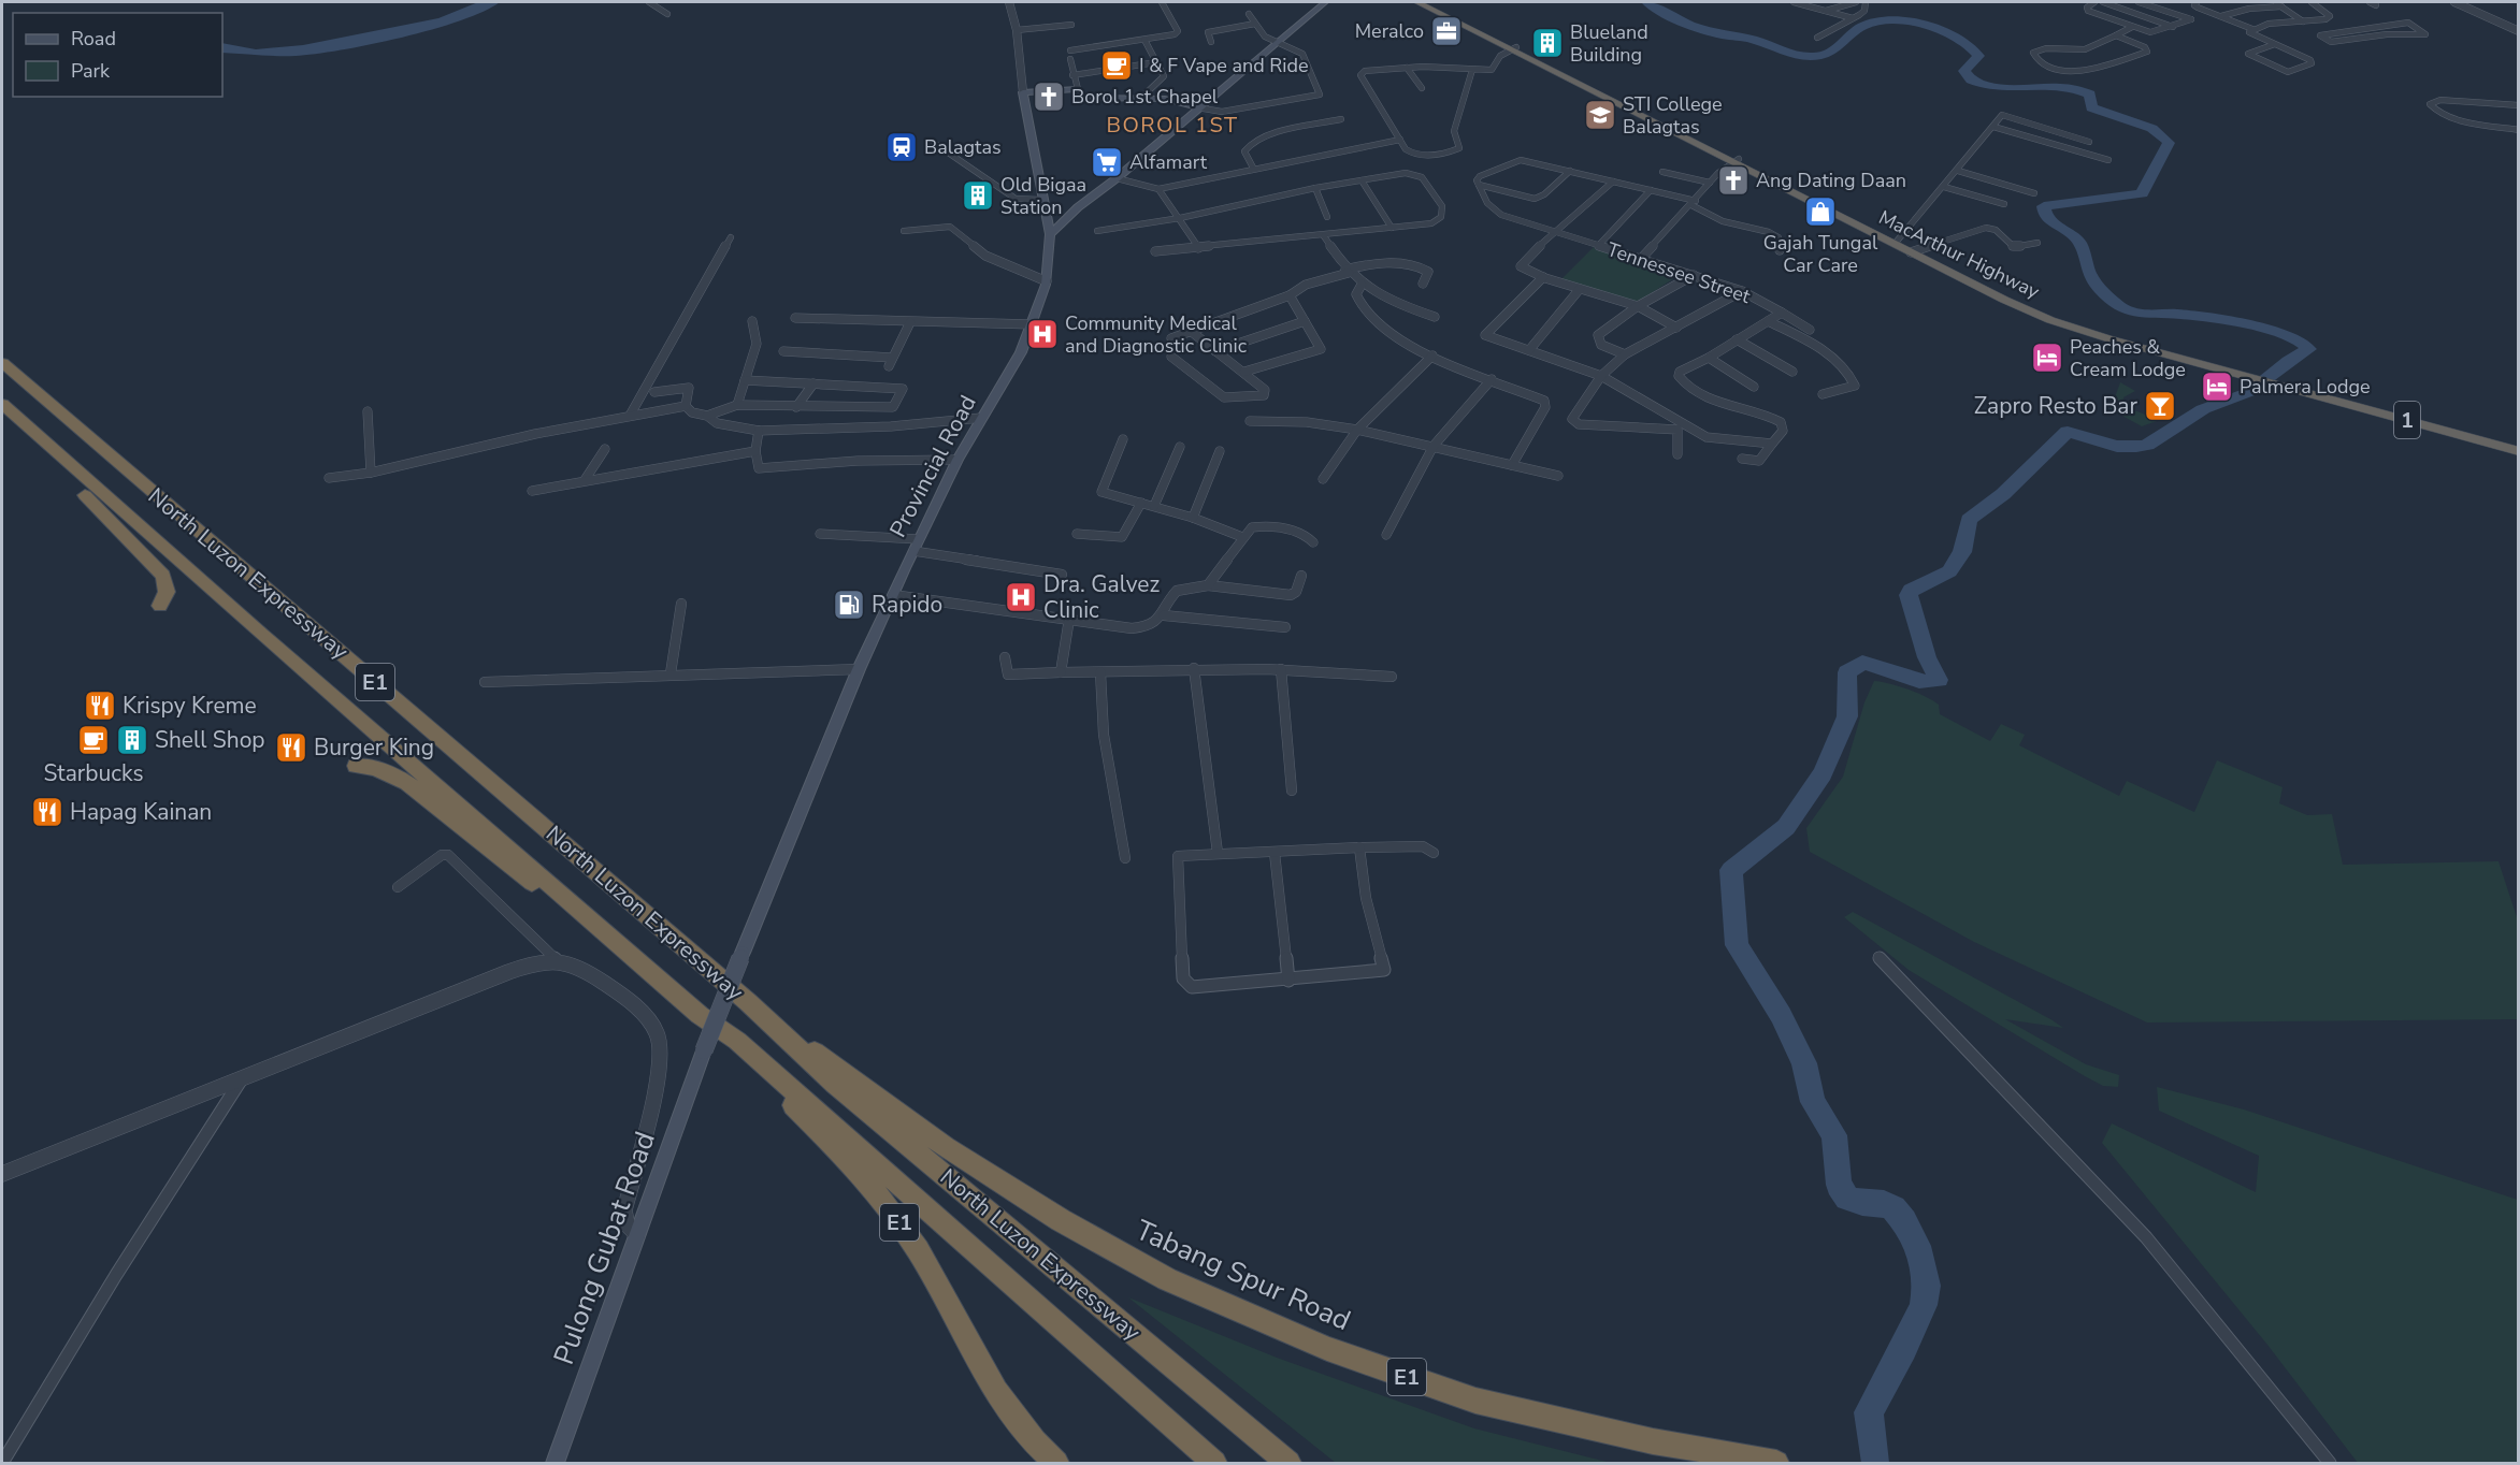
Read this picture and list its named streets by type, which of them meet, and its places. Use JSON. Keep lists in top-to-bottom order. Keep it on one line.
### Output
{"streets":{"highway":["MacArthur Highway","1","North Luzon Expressway","E1","Tabang Spur Road"],"main road":["Provincial Road","Pulong Gubat Road"],"street":["Tennessee Street"]},"crossings":[["Provincial Road","Pulong Gubat Road"],["North Luzon Expressway","E1"],["North Luzon Expressway","Tabang Spur Road"]],"districts":["BOROL 1ST"],"places":{"office":["Meralco"],"building":["Blueland Building","Old Bigaa Station","Shell Shop"],"cafe":["I & F Vape and Ride","Starbucks"],"church":["Borol 1st Chapel","Ang Dating Daan"],"school or university":["STI College Balagtas"],"station":["Balagtas"],"supermarket":["Alfamart"],"shop":["Gajah Tungal Car Care"],"hospital":["Community Medical and Diagnostic Clinic","Dra. Galvez Clinic"],"hotel":["Peaches & Cream Lodge","Palmera Lodge"],"bar":["Zapro Resto Bar"],"fuel station":["Rapido"],"restaurant":["Krispy Kreme","Burger King","Hapag Kainan"]},"legend":["Road","Park"]}
